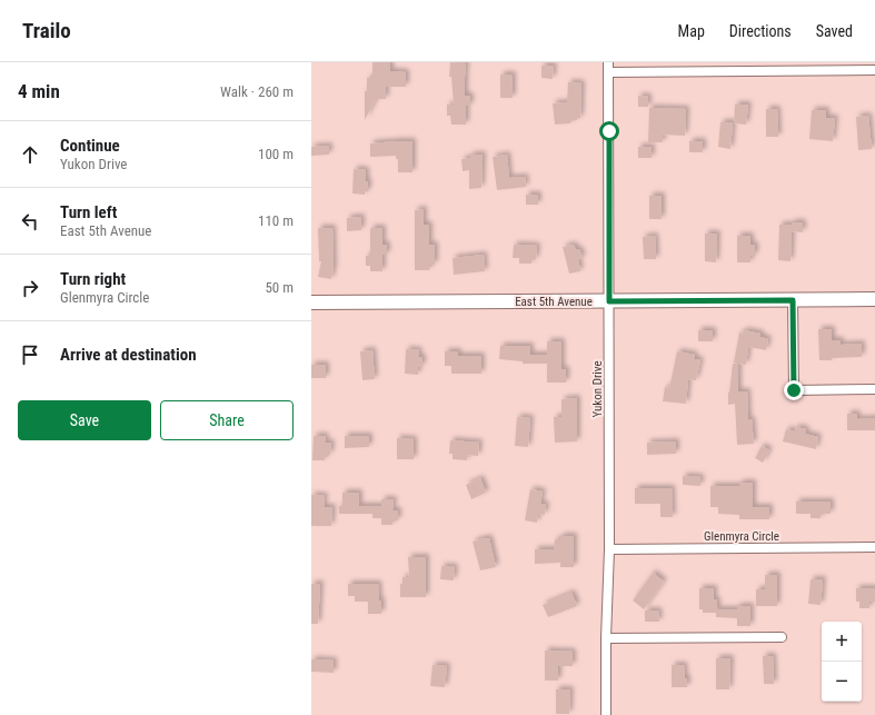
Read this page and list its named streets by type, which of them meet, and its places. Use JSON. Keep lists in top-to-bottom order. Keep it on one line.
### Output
{"streets":{"street":["East 5th Avenue","Yukon Drive","Glenmyra Circle"]},"crossings":[["East 5th Avenue","Yukon Drive"],["Yukon Drive","Glenmyra Circle"]],"page":{"header":"Trailo","nav":["Map","Directions","Saved"],"heading":["4 min","Walk · 260 m"],"list":[["Continue","Yukon Drive","100 m"],["Turn left","East 5th Avenue","110 m"],["Turn right","Glenmyra Circle","50 m"],"Arrive at destination"],"buttons":["Save","Share"],"map_buttons":["+","−"]}}
